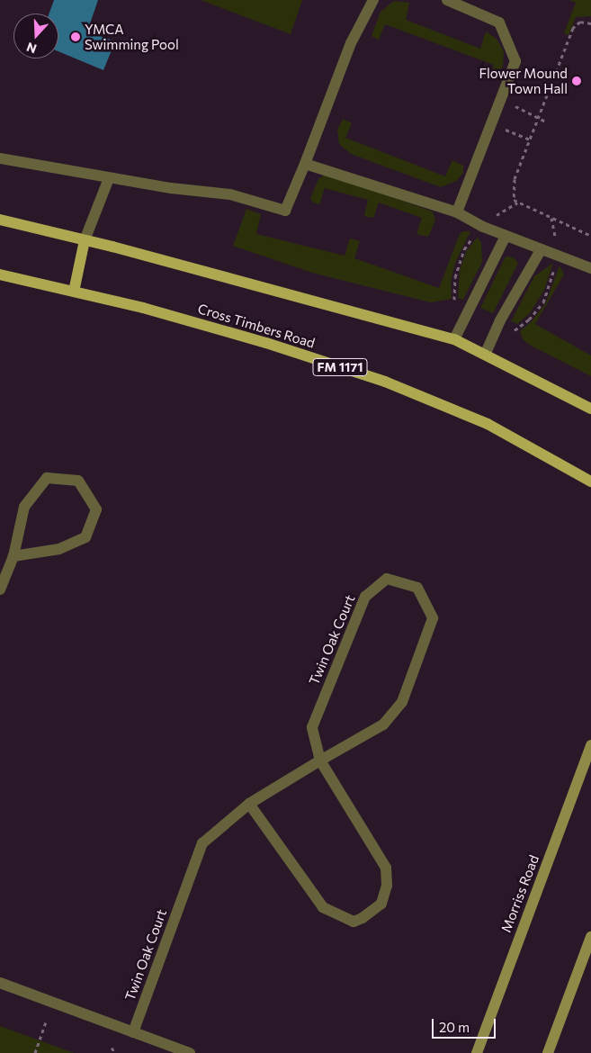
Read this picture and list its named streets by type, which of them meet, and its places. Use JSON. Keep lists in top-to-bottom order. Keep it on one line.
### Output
{"streets":{"main road":["Cross Timbers Road","FM 1171","Morriss Road"],"street":["Twin Oak Court"]},"places":["YMCA Swimming Pool","Flower Mound Town Hall"],"scale_bar":"20 m","north":"bottom"}
